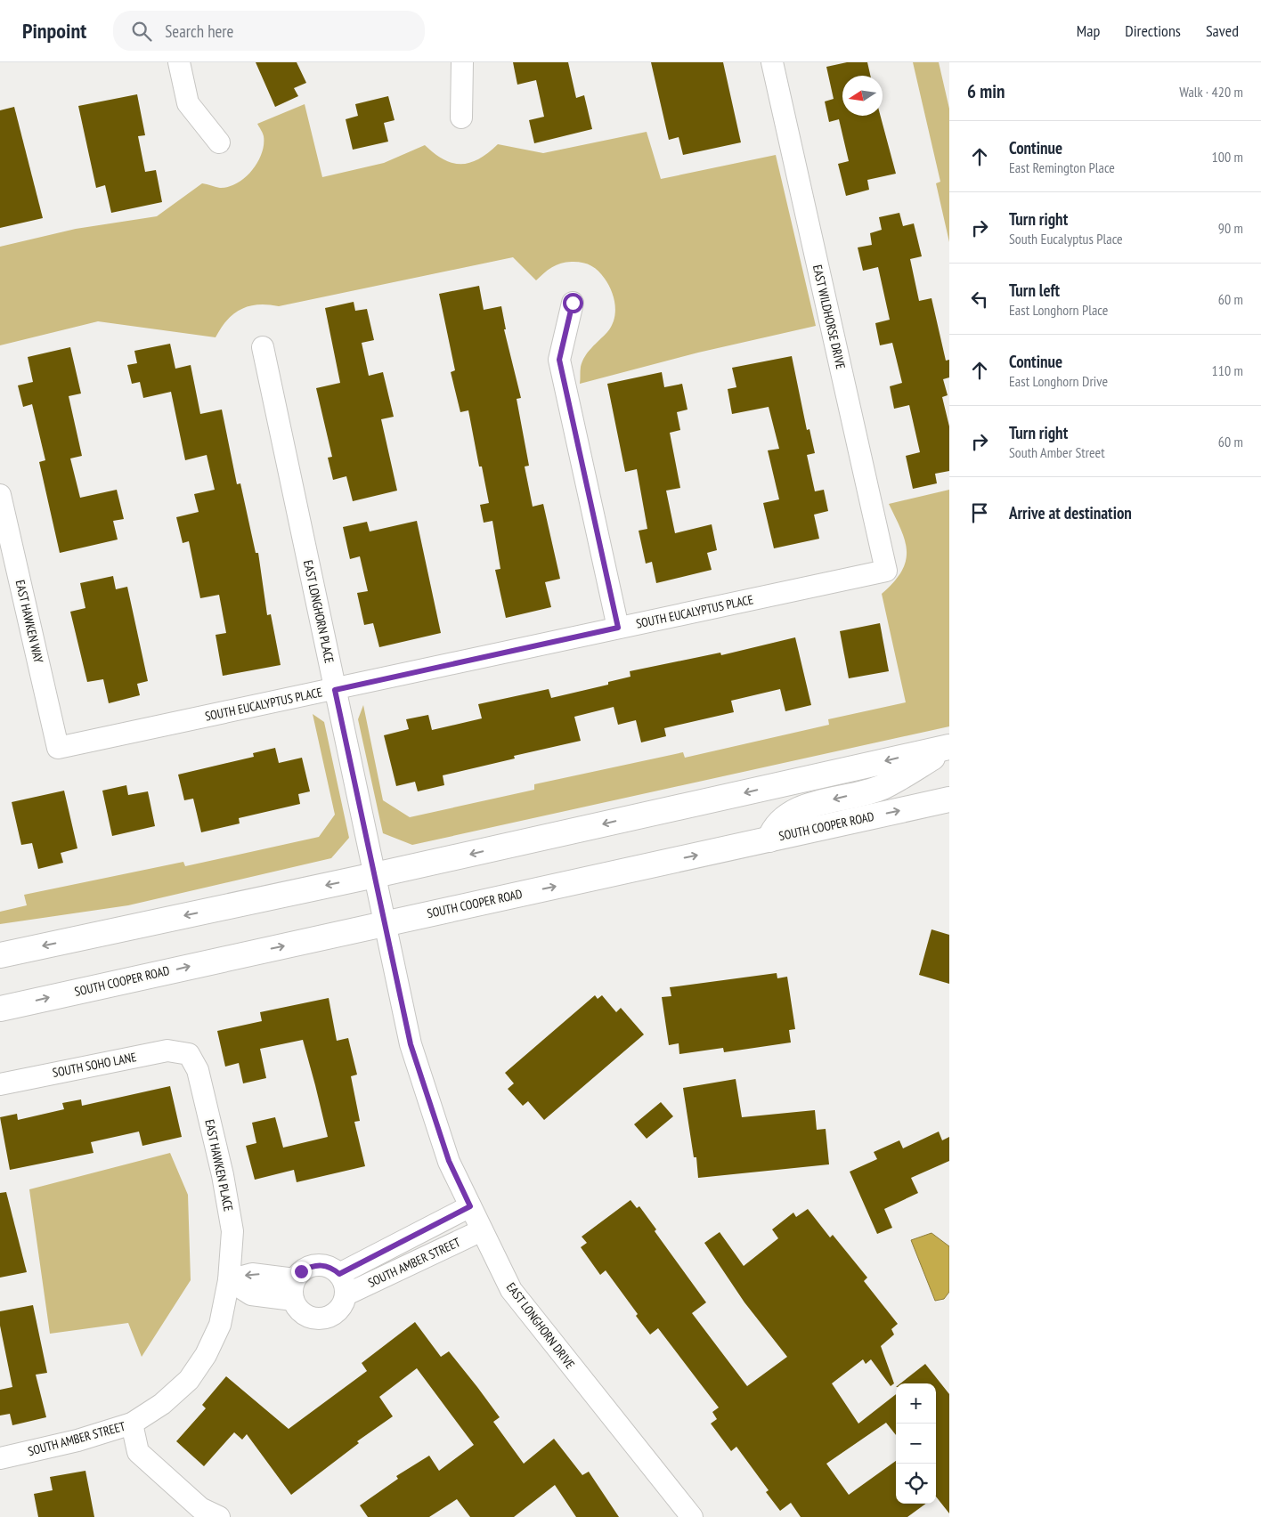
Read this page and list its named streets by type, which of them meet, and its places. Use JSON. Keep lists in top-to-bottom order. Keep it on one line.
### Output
{"streets":{"main road":["SOUTH COOPER ROAD"],"street":["EAST WILDHORSE DRIVE","EAST LONGHORN PLACE","SOUTH EUCALYPTUS PLACE","EAST HAWKEN WAY","SOUTH SOHO LANE","EAST HAWKEN PLACE","SOUTH AMBER STREET","EAST LONGHORN DRIVE"]},"crossings":[["EAST WILDHORSE DRIVE","SOUTH EUCALYPTUS PLACE"],["EAST LONGHORN PLACE","SOUTH EUCALYPTUS PLACE"],["EAST LONGHORN PLACE","EAST LONGHORN DRIVE"],["SOUTH EUCALYPTUS PLACE","EAST HAWKEN WAY"],["SOUTH COOPER ROAD","EAST LONGHORN DRIVE"],["SOUTH SOHO LANE","EAST HAWKEN PLACE"],["EAST HAWKEN PLACE","SOUTH AMBER STREET"],["SOUTH AMBER STREET","EAST LONGHORN DRIVE"]],"north":"left","page":{"header":"Pinpoint","search":"Search here","nav":["Map","Directions","Saved"],"heading":["6 min","Walk · 420 m"],"list":[["Continue","East Remington Place","100 m"],["Turn right","South Eucalyptus Place","90 m"],["Turn left","East Longhorn Place","60 m"],["Continue","East Longhorn Drive","110 m"],["Turn right","South Amber Street","60 m"],"Arrive at destination"],"map_buttons":["+","−"]}}
